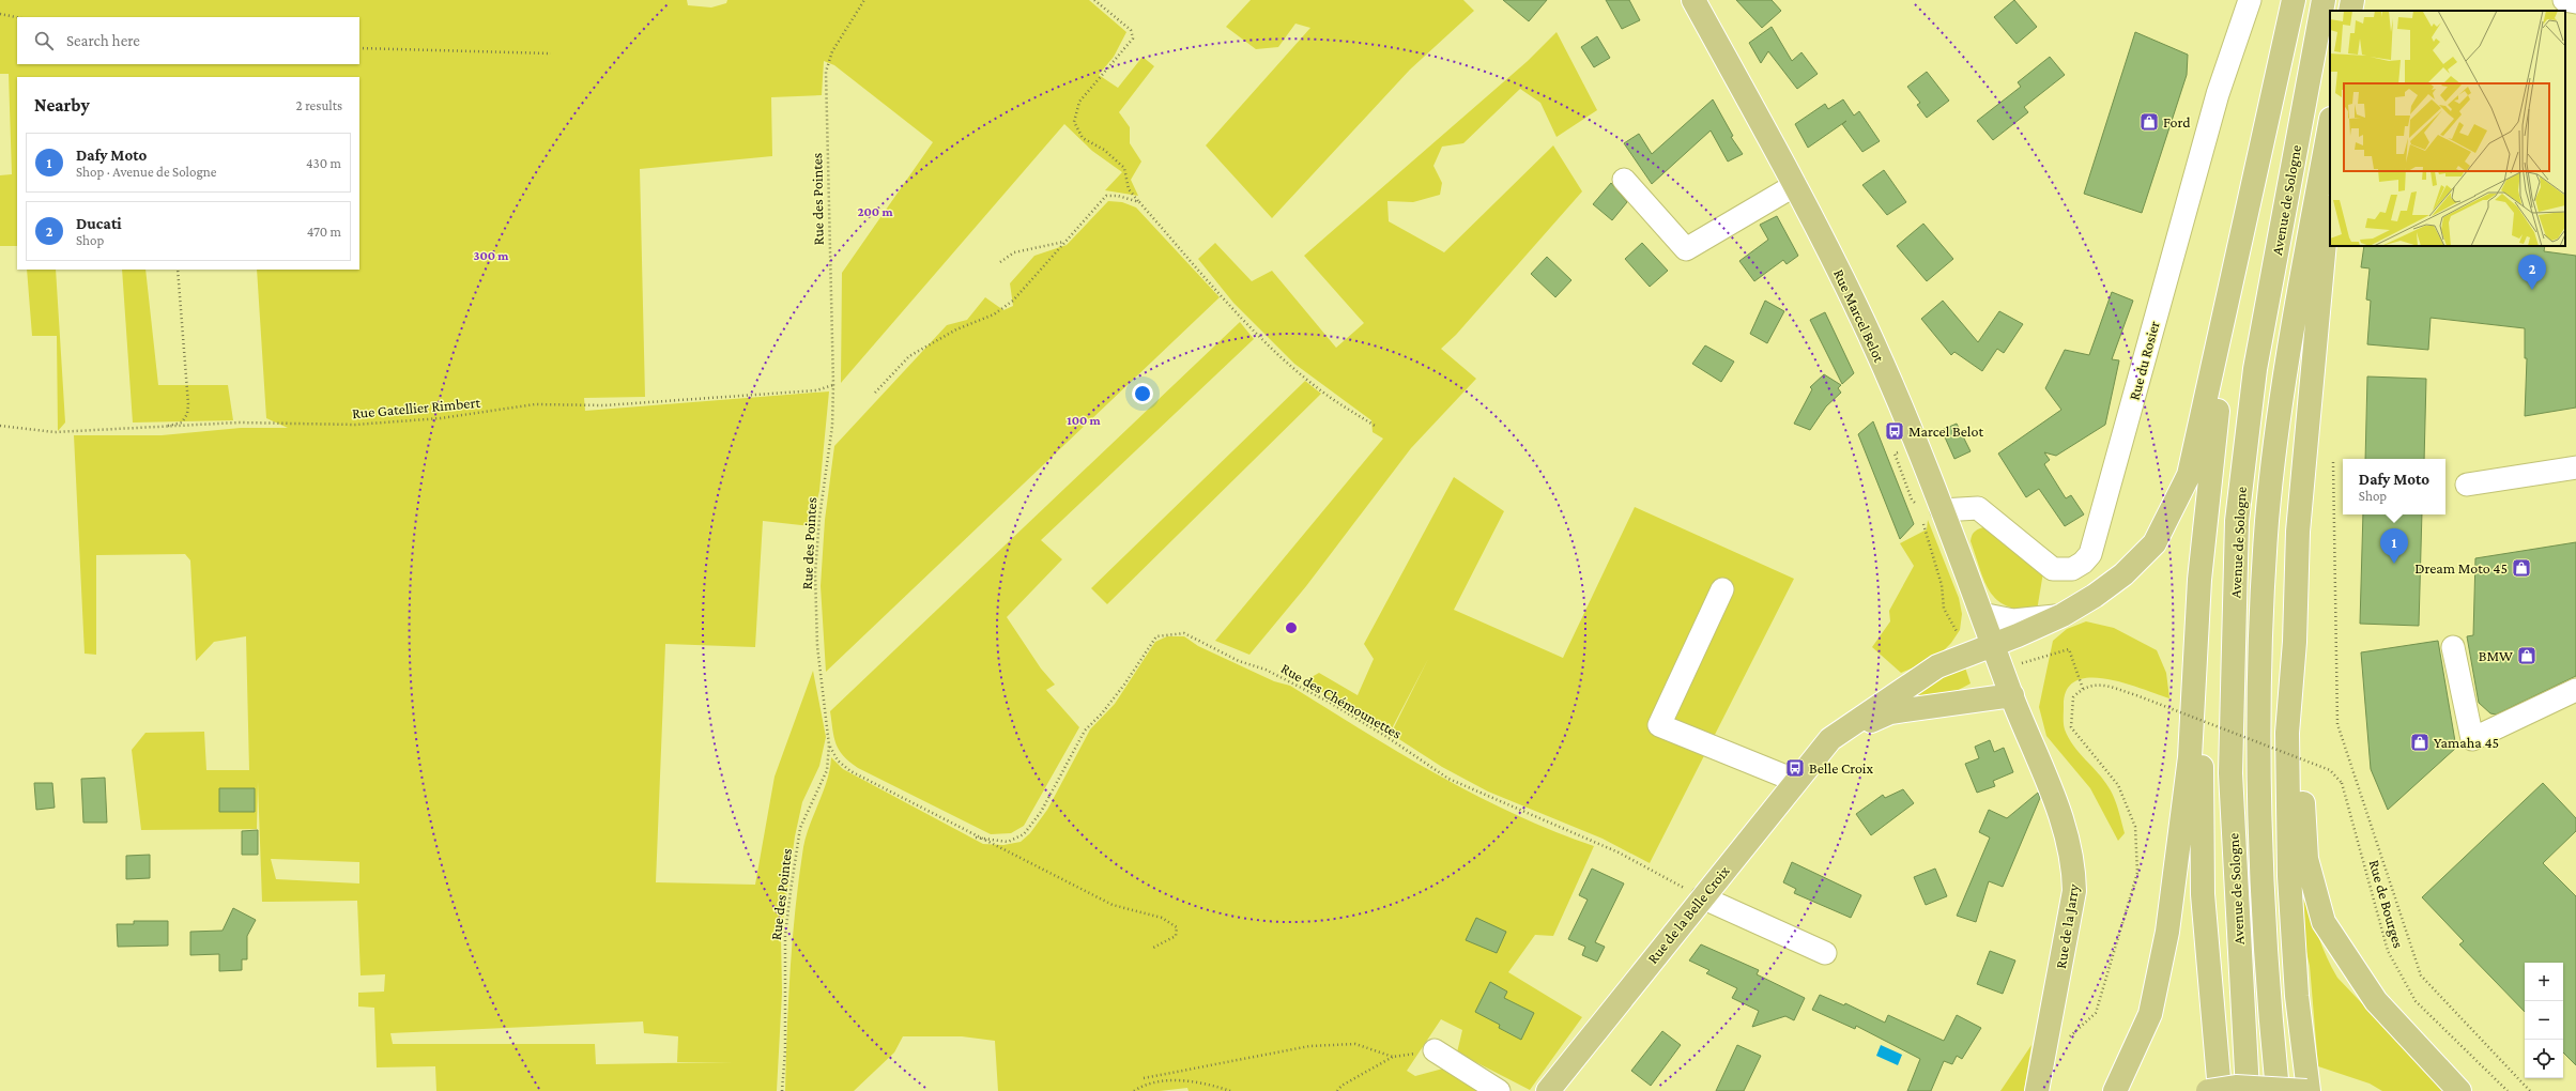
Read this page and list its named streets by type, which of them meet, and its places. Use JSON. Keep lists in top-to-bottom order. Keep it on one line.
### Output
{"streets":{"main road":["Avenue de Sologne","Rue Marcel Belot","Rue de la Belle Croix","Rue de la Jarry"],"street":["Rue du Rosier"],"path":["Rue des Pointes","Rue Gatellier Rimbert","Rue des Chémounettes","Rue de Bourges"]},"crossings":[["Rue des Pointes","Rue Gatellier Rimbert"],["Rue Marcel Belot","Rue du Rosier"],["Rue Marcel Belot","Rue de la Belle Croix"],["Rue Marcel Belot","Rue de la Jarry"],["Rue des Chémounettes","Rue de la Belle Croix"],["Rue de la Belle Croix","Rue de la Jarry"]],"places":{"shop":["Ford","Dream Moto 45","BMW","Yamaha 45"],"bus stop":["Marcel Belot","Belle Croix"]},"page":{"search":"Search here","heading":["Nearby","2 results"],"list":[{"mark":"1","name":"Dafy Moto","note":"Shop · Avenue de Sologne","value":"430 m"},{"mark":"2","name":"Ducati","note":"Shop","value":"470 m"}],"pins":["2","1"],"popup":["Dafy Moto","Shop"],"map_buttons":["+","−"]},"rings":["200 m","300 m","100 m"]}
